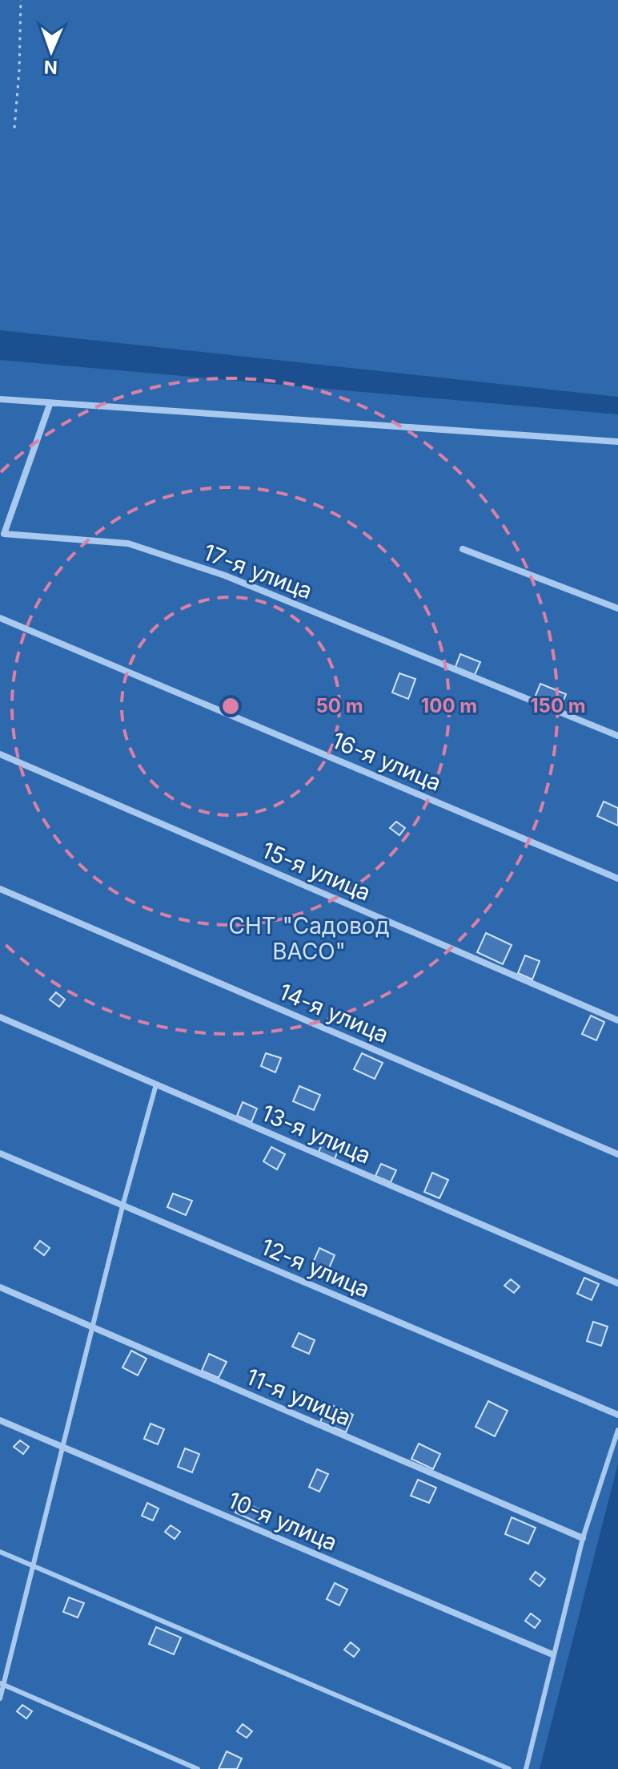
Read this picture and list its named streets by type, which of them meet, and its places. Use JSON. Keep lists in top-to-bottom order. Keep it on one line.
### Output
{"streets":{"street":["17-я улица","16-я улица","15-я улица","14-я улица","13-я улица","12-я улица","11-я улица","10-я улица"]},"parks":["СНТ \"Садовод ВАСО\""],"north":"bottom","rings":["50 m","100 m","150 m"]}
